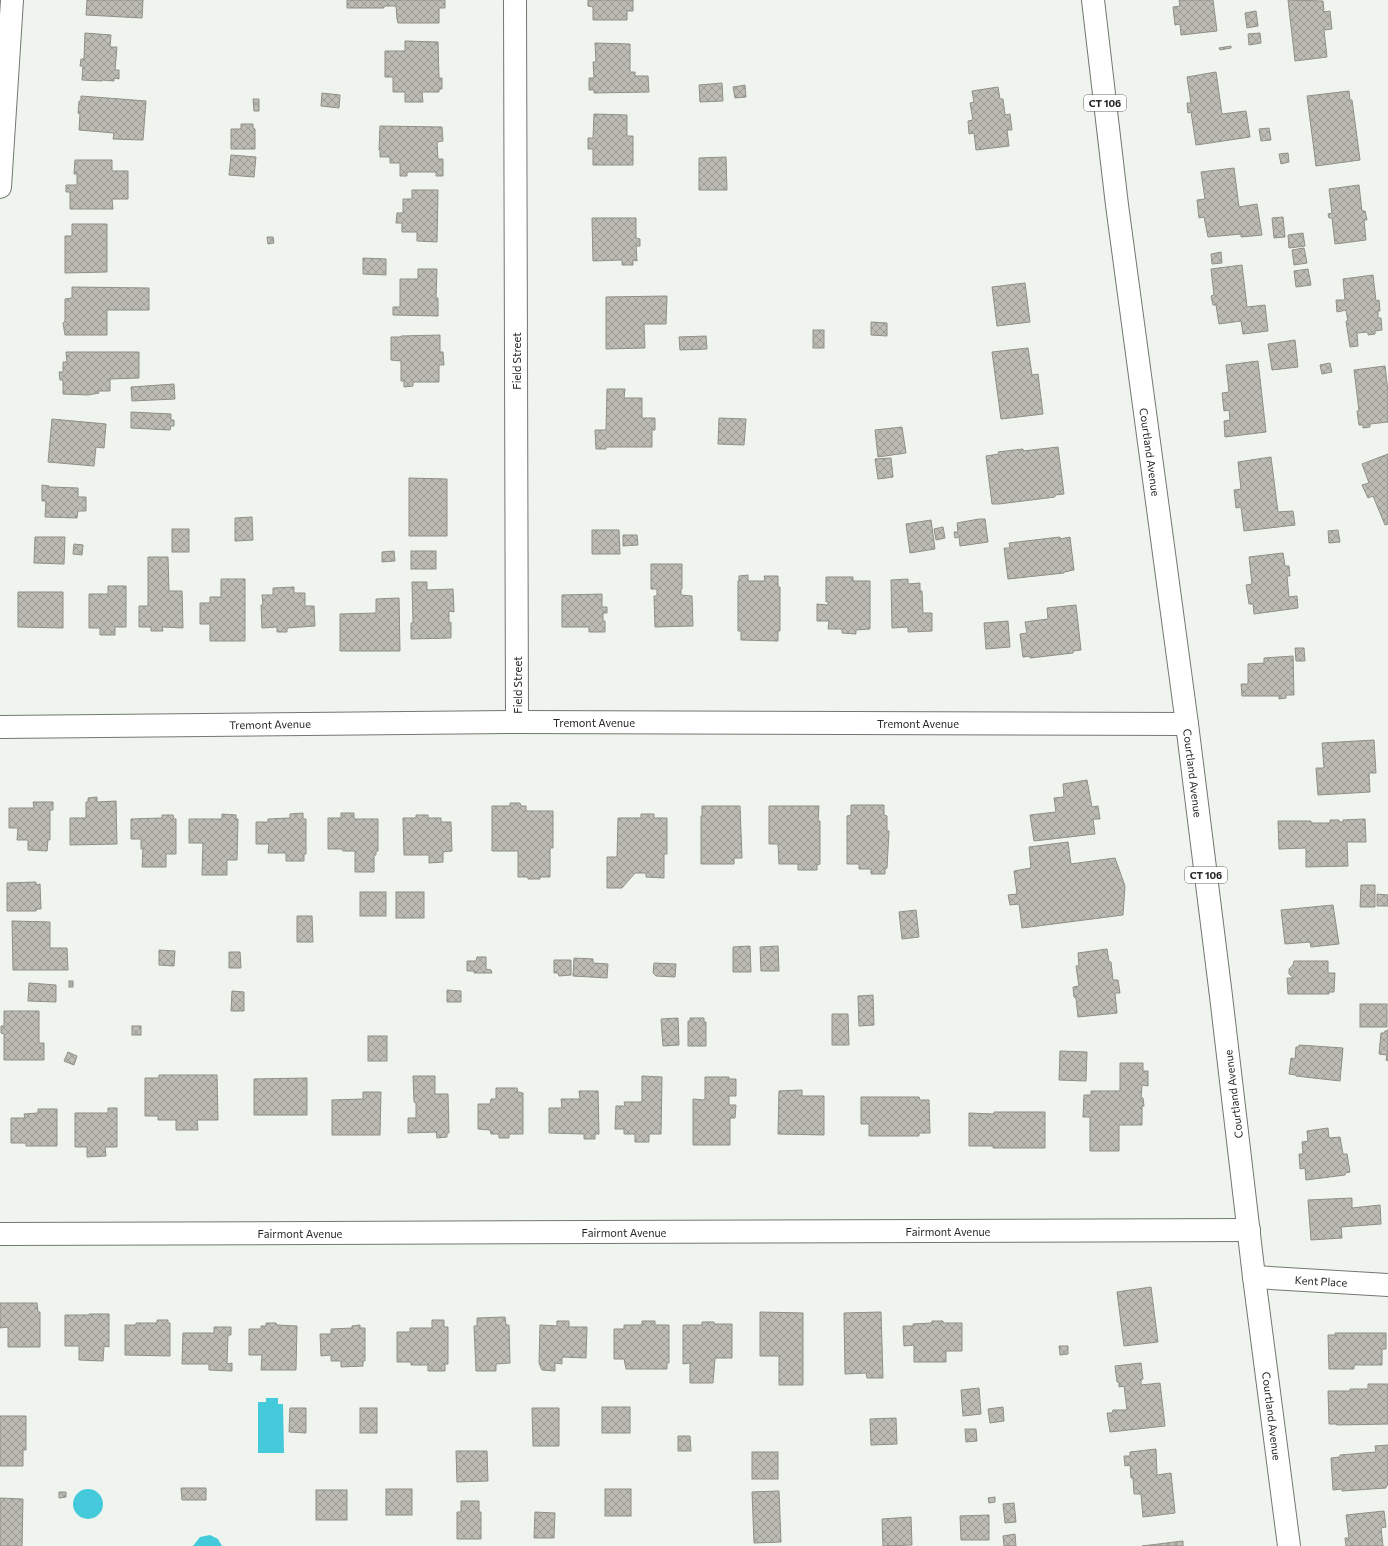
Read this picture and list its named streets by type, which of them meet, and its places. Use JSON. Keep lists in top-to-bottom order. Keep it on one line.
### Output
{"streets":{"street":["CT 106","Field Street","Courtland Avenue","Tremont Avenue","Fairmont Avenue","Kent Place"]},"crossings":[["Field Street","Tremont Avenue"],["Courtland Avenue","Tremont Avenue"],["Courtland Avenue","Fairmont Avenue"],["Courtland Avenue","Kent Place"]]}
